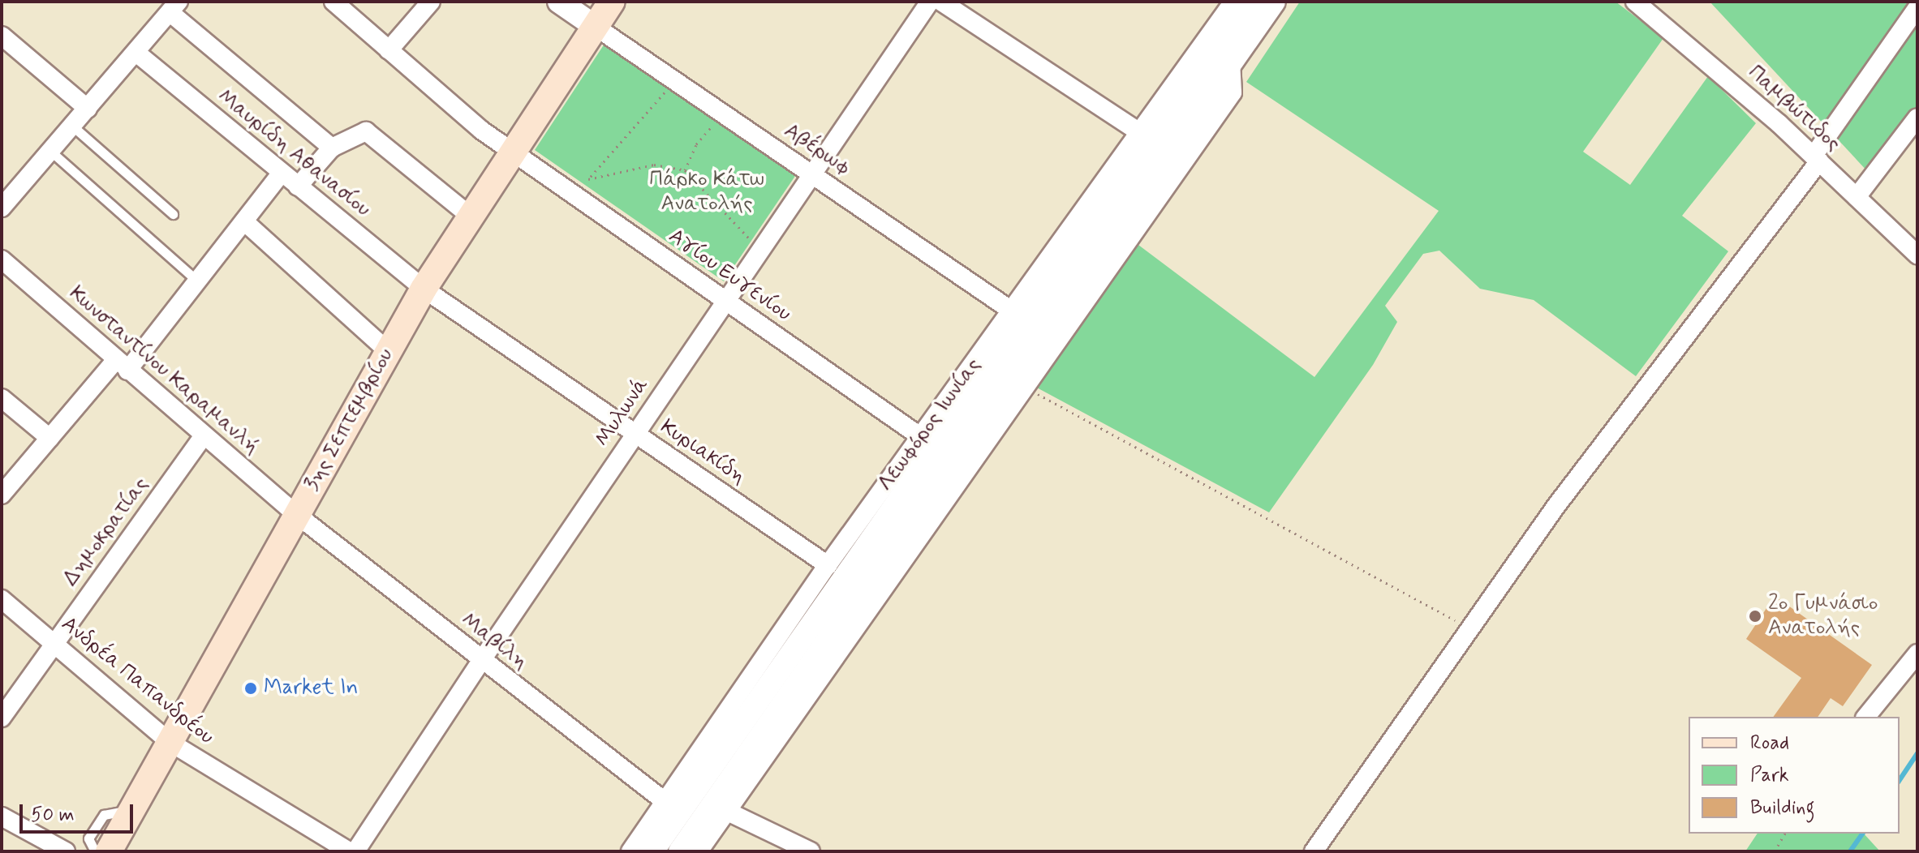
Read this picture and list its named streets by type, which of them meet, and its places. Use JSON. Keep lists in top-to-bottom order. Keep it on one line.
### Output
{"streets":{"main road":["3ης Σεπτεμβρίου"],"street":["Παμβώτιδος","Αβέρωφ","Μαυρίδη Αθανασίου","Αγίου Ευγενίου","Κωνσταντίνου Καραμανλή","Μυλωνά","Λεωφόρος Ιωνίας","Κυριακίδη","Δημοκρατίας","Μαβίλη","Ανδρέα Παπανδρέου"]},"crossings":[["Αβέρωφ","Μυλωνά"],["Αβέρωφ","3ης Σεπτεμβρίου"],["Αβέρωφ","Λεωφόρος Ιωνίας"],["Μαυρίδη Αθανασίου","3ης Σεπτεμβρίου"],["Μαυρίδη Αθανασίου","Κυριακίδη"],["Αγίου Ευγενίου","Μυλωνά"],["Αγίου Ευγενίου","3ης Σεπτεμβρίου"],["Αγίου Ευγενίου","Λεωφόρος Ιωνίας"],["Κωνσταντίνου Καραμανλή","3ης Σεπτεμβρίου"],["Κωνσταντίνου Καραμανλή","Δημοκρατίας"],["Κωνσταντίνου Καραμανλή","Μαβίλη"],["Μυλωνά","Κυριακίδη"],["Μυλωνά","Μαβίλη"],["3ης Σεπτεμβρίου","Κυριακίδη"],["3ης Σεπτεμβρίου","Μαβίλη"],["3ης Σεπτεμβρίου","Ανδρέα Παπανδρέου"],["Λεωφόρος Ιωνίας","Κυριακίδη"],["Λεωφόρος Ιωνίας","Μαβίλη"],["Δημοκρατίας","Ανδρέα Παπανδρέου"]],"parks":["Πάρκο Κάτω Ανατολής"],"places":["2ο Γυμνάσιο Ανατολής","Market In"],"legend":["Road","Park","Building"],"scale_bar":"50 m"}
